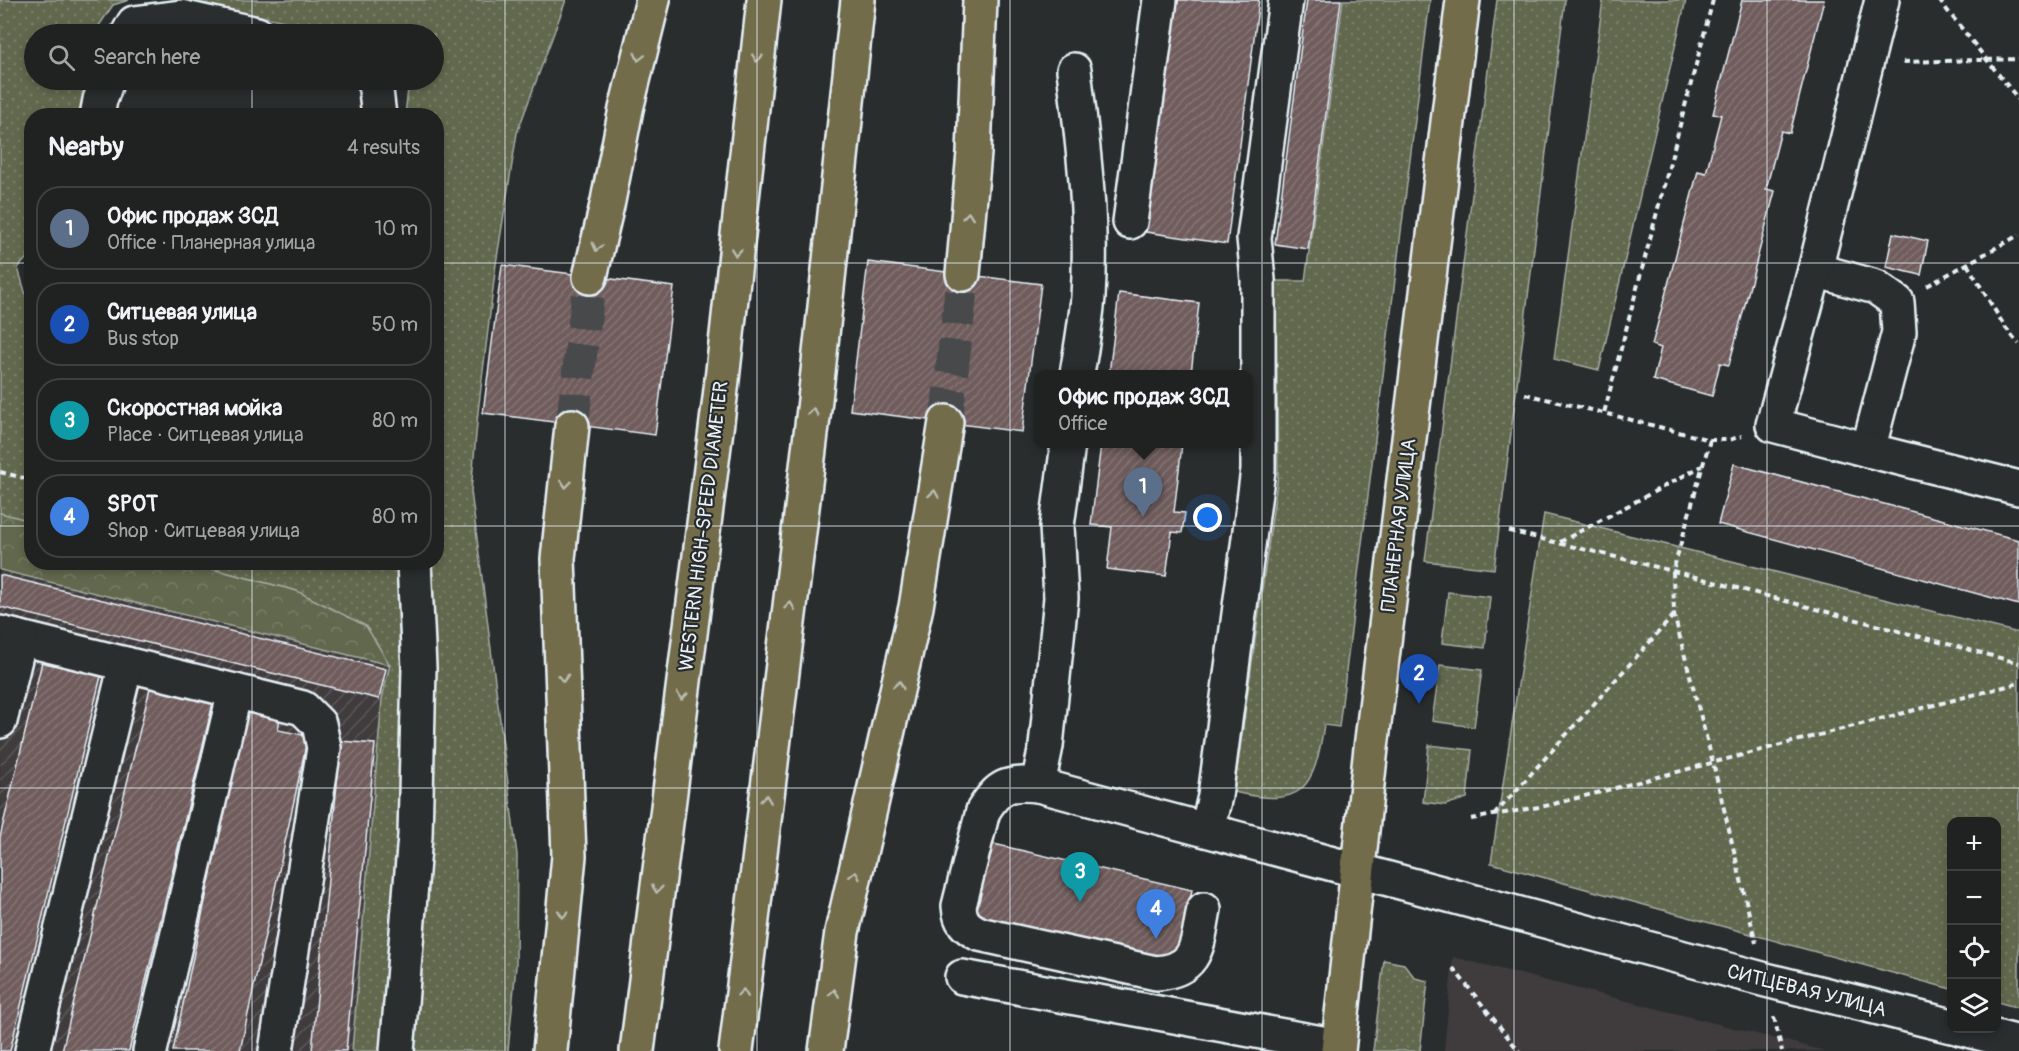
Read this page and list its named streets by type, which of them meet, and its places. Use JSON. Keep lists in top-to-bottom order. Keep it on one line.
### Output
{"streets":{"main road":["ПЛАНЕРНАЯ УЛИЦА","WESTERN HIGH-SPEED DIAMETER"],"street":["СИТЦЕВАЯ УЛИЦА"]},"crossings":[["ПЛАНЕРНАЯ УЛИЦА","СИТЦЕВАЯ УЛИЦА"]],"page":{"search":"Search here","heading":["Nearby","4 results"],"list":[{"mark":"1","name":"Офис продаж ЗСД","note":"Office · Планерная улица","value":"10 m"},{"mark":"2","name":"Ситцевая улица","note":"Bus stop","value":"50 m"},{"mark":"3","name":"Скоростная мойка","note":"Place · Ситцевая улица","value":"80 m"},{"mark":"4","name":"SPOT","note":"Shop · Ситцевая улица","value":"80 m"}],"popup":["Офис продаж ЗСД","Office"],"pins":["1","2","3","4"],"map_buttons":["+","−"]}}
